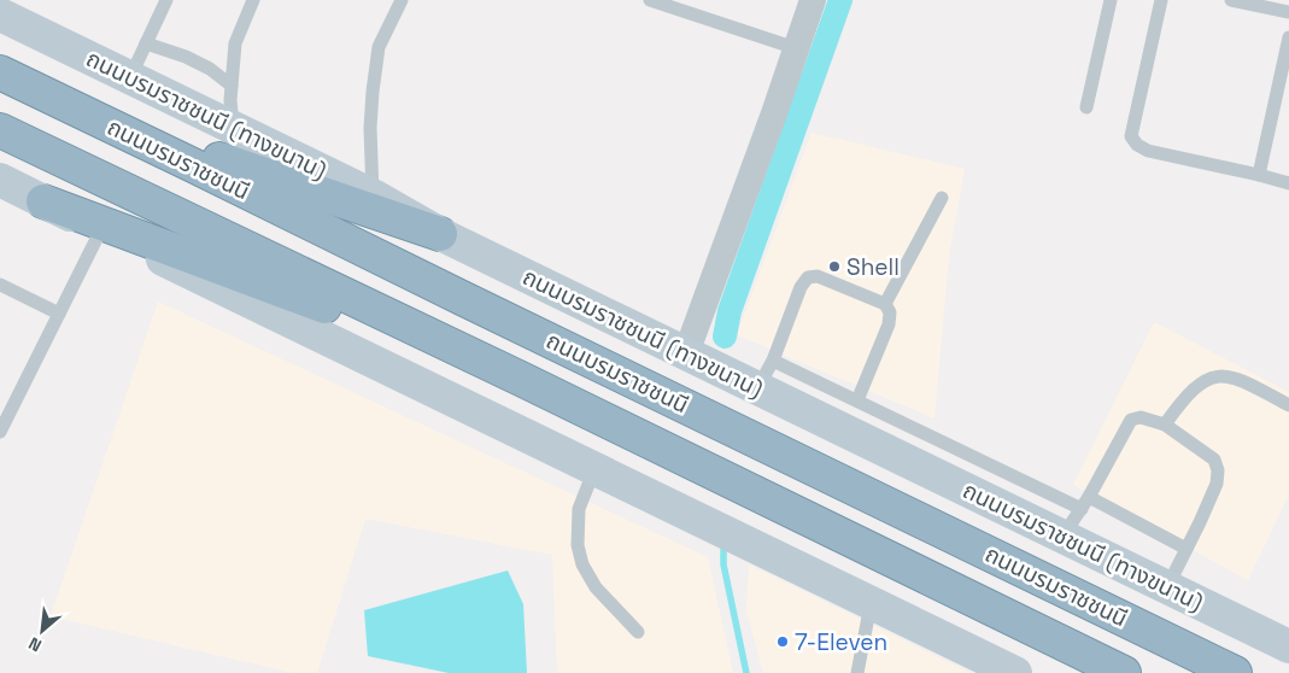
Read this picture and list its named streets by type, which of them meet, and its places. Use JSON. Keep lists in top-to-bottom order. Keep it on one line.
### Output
{"streets":{"highway":["ถนนบรมราชชนนี"],"main road":["ถนนบรมราชชนนี (ทางขนาน)"]},"places":["Shell","7-Eleven"],"north":"bottom left"}
